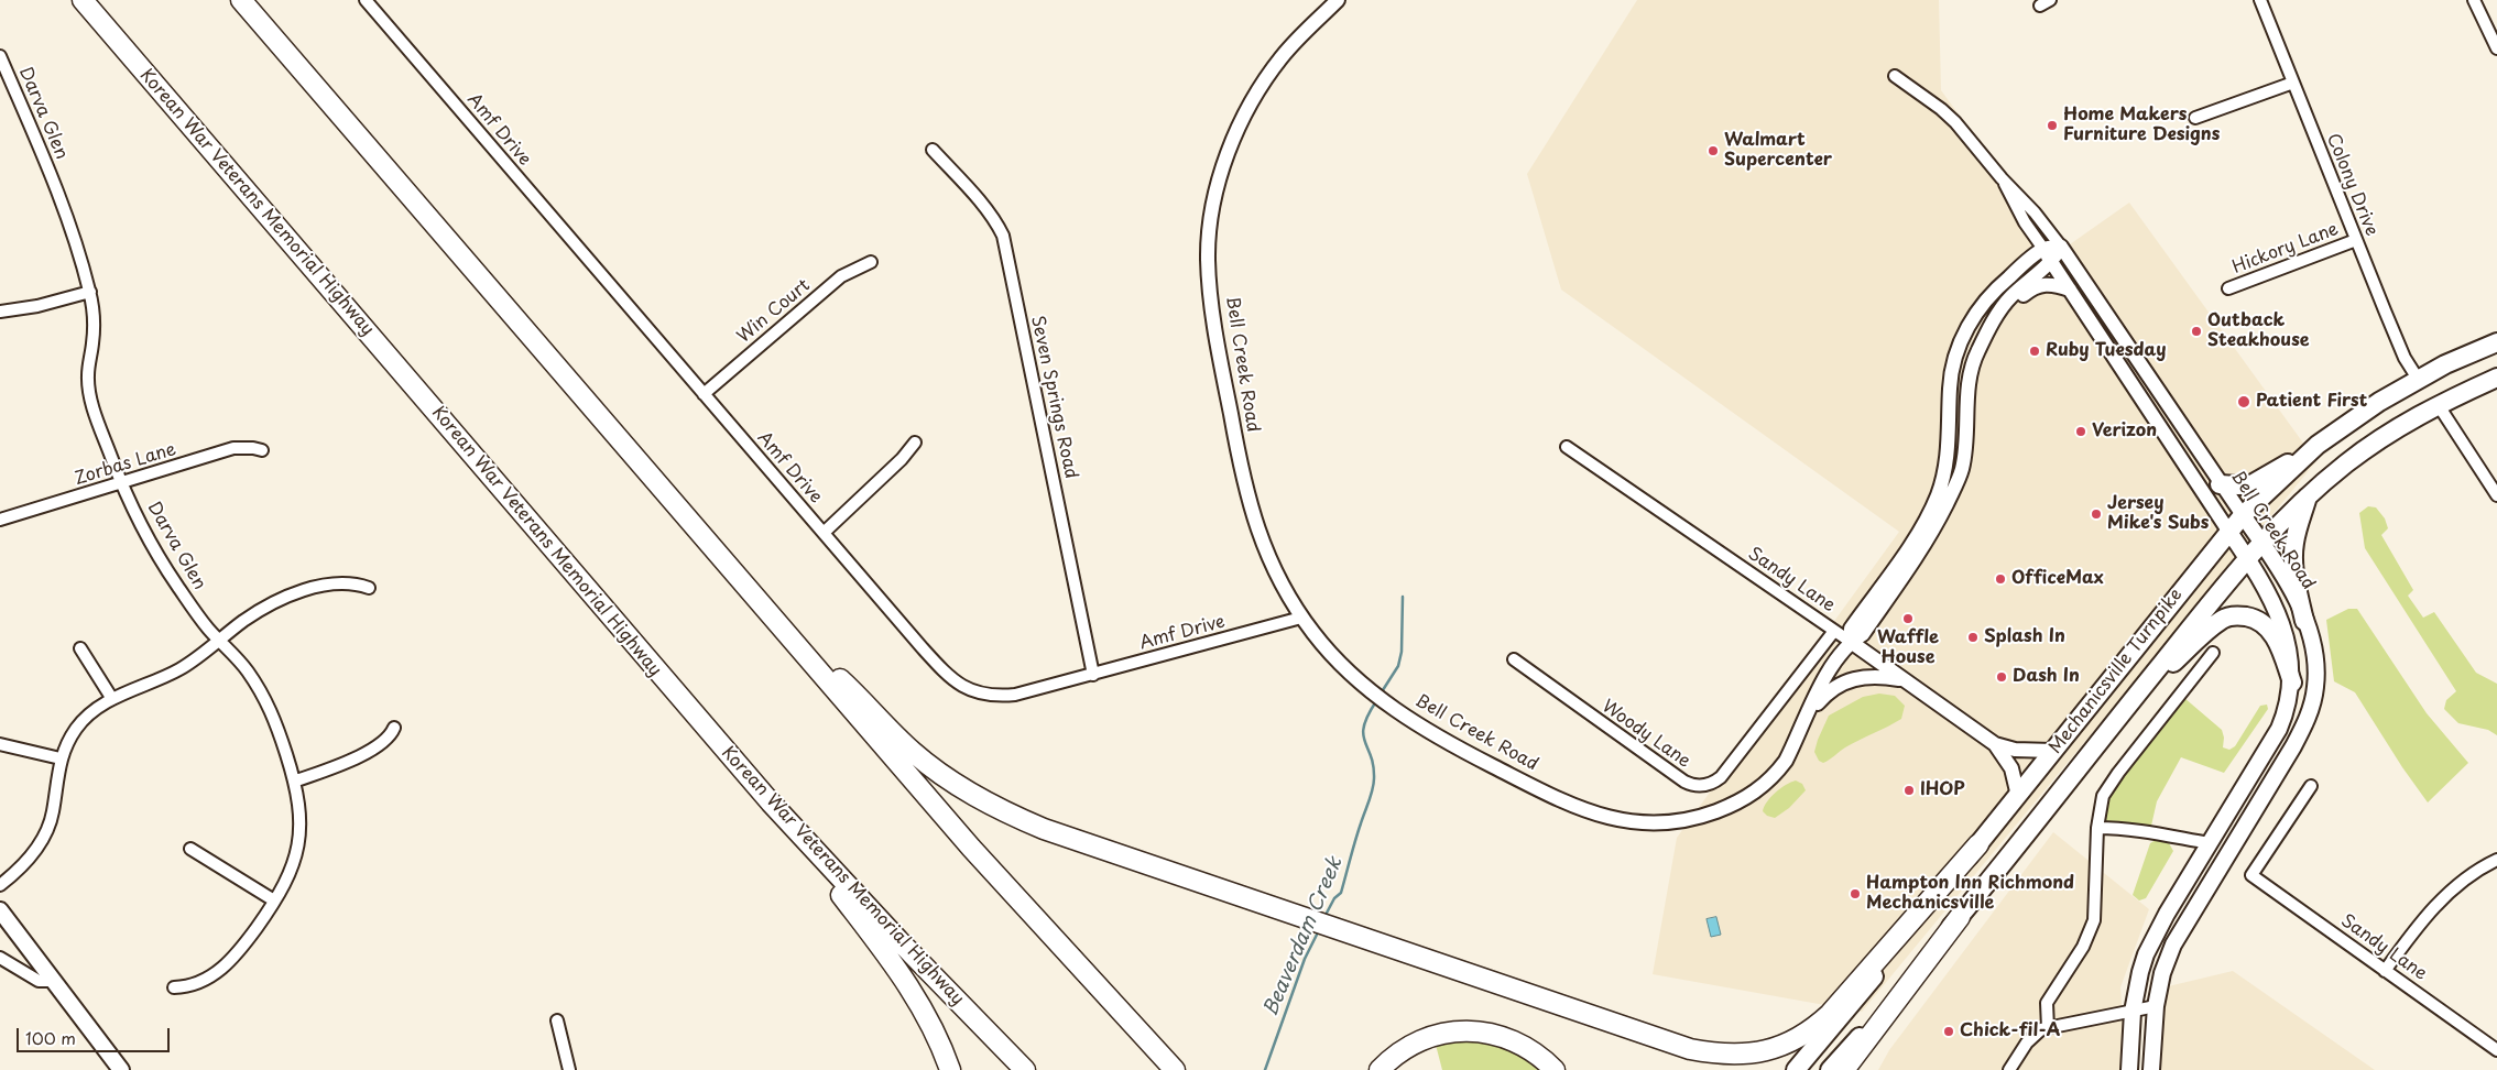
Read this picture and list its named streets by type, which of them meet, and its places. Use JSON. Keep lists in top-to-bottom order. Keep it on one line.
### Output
{"streets":{"highway":["Korean War Veterans Memorial Highway","Mechanicsville Turnpike"],"main road":["Bell Creek Road"],"street":["Darva Glen","Amf Drive","Colony Drive","Hickory Lane","Win Court","Seven Springs Road","Zorbas Lane","Sandy Lane","Woody Lane"]},"crossings":[["Darva Glen","Zorbas Lane"],["Amf Drive","Win Court"],["Amf Drive","Bell Creek Road"],["Amf Drive","Seven Springs Road"],["Colony Drive","Hickory Lane"],["Colony Drive","Mechanicsville Turnpike"],["Bell Creek Road","Sandy Lane"],["Bell Creek Road","Mechanicsville Turnpike"],["Sandy Lane","Mechanicsville Turnpike"],["Sandy Lane","Woody Lane"]],"water":["Beaverdam Creek"],"places":["Home Makers Furniture Designs","Walmart Supercenter","Outback Steakhouse","Ruby Tuesday","Patient First","Verizon","Jersey Mike's Subs","OfficeMax","Waffle House","Splash In","Dash In","IHOP","Hampton Inn Richmond Mechanicsville","Chick-fil-A"],"scale_bar":"100 m"}
